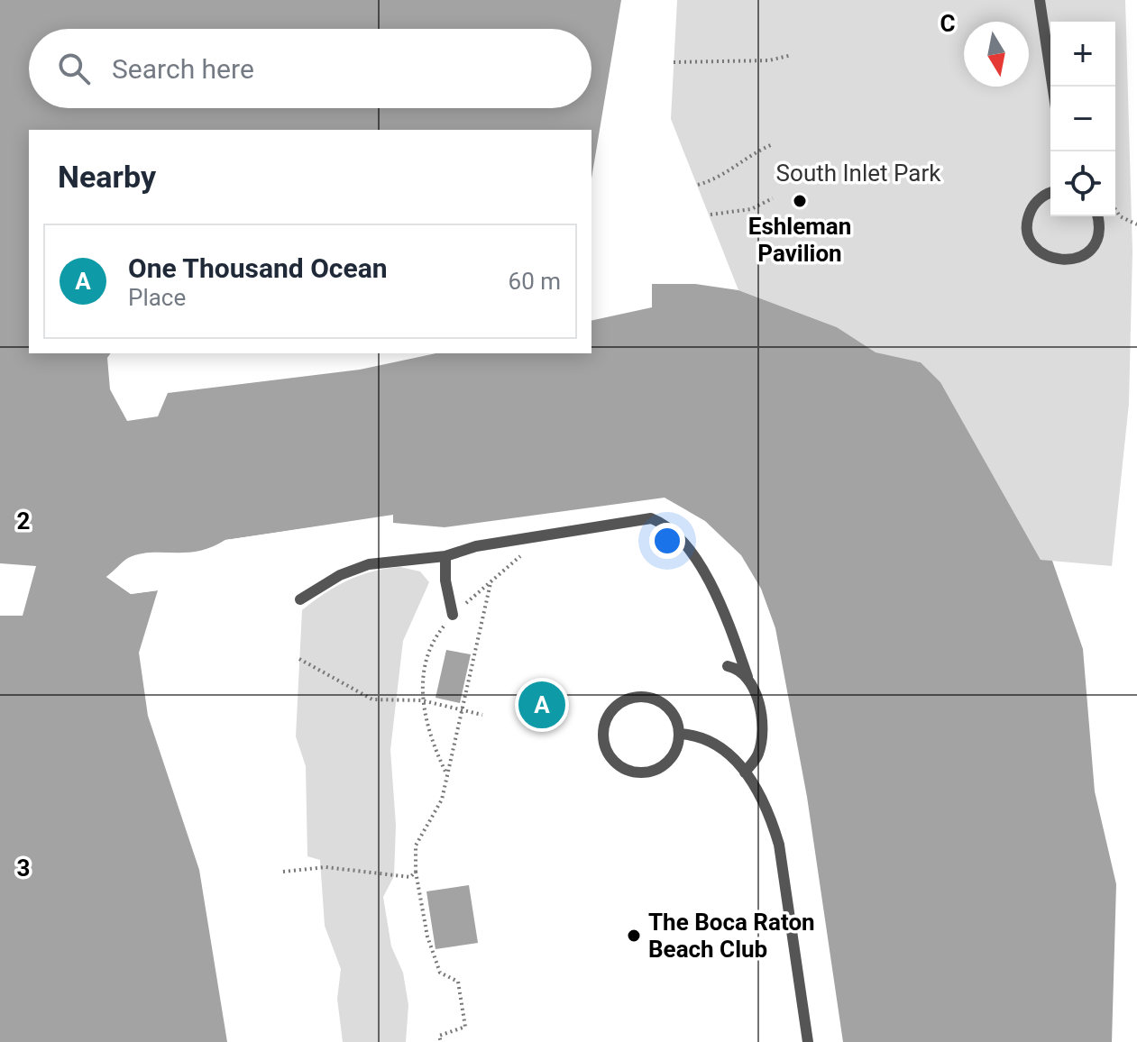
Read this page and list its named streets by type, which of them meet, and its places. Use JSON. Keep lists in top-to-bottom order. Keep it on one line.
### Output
{"parks":["South Inlet Park"],"places":["Eshleman Pavilion","The Boca Raton Beach Club"],"north":"bottom","page":{"map_buttons":["+","−"],"search":"Search here","heading":"Nearby","list":[{"mark":"A","name":"One Thousand Ocean","note":"Place","value":"60 m"}],"pins":"A"},"grid":{"columns":["C"],"rows":["2","3"]}}
